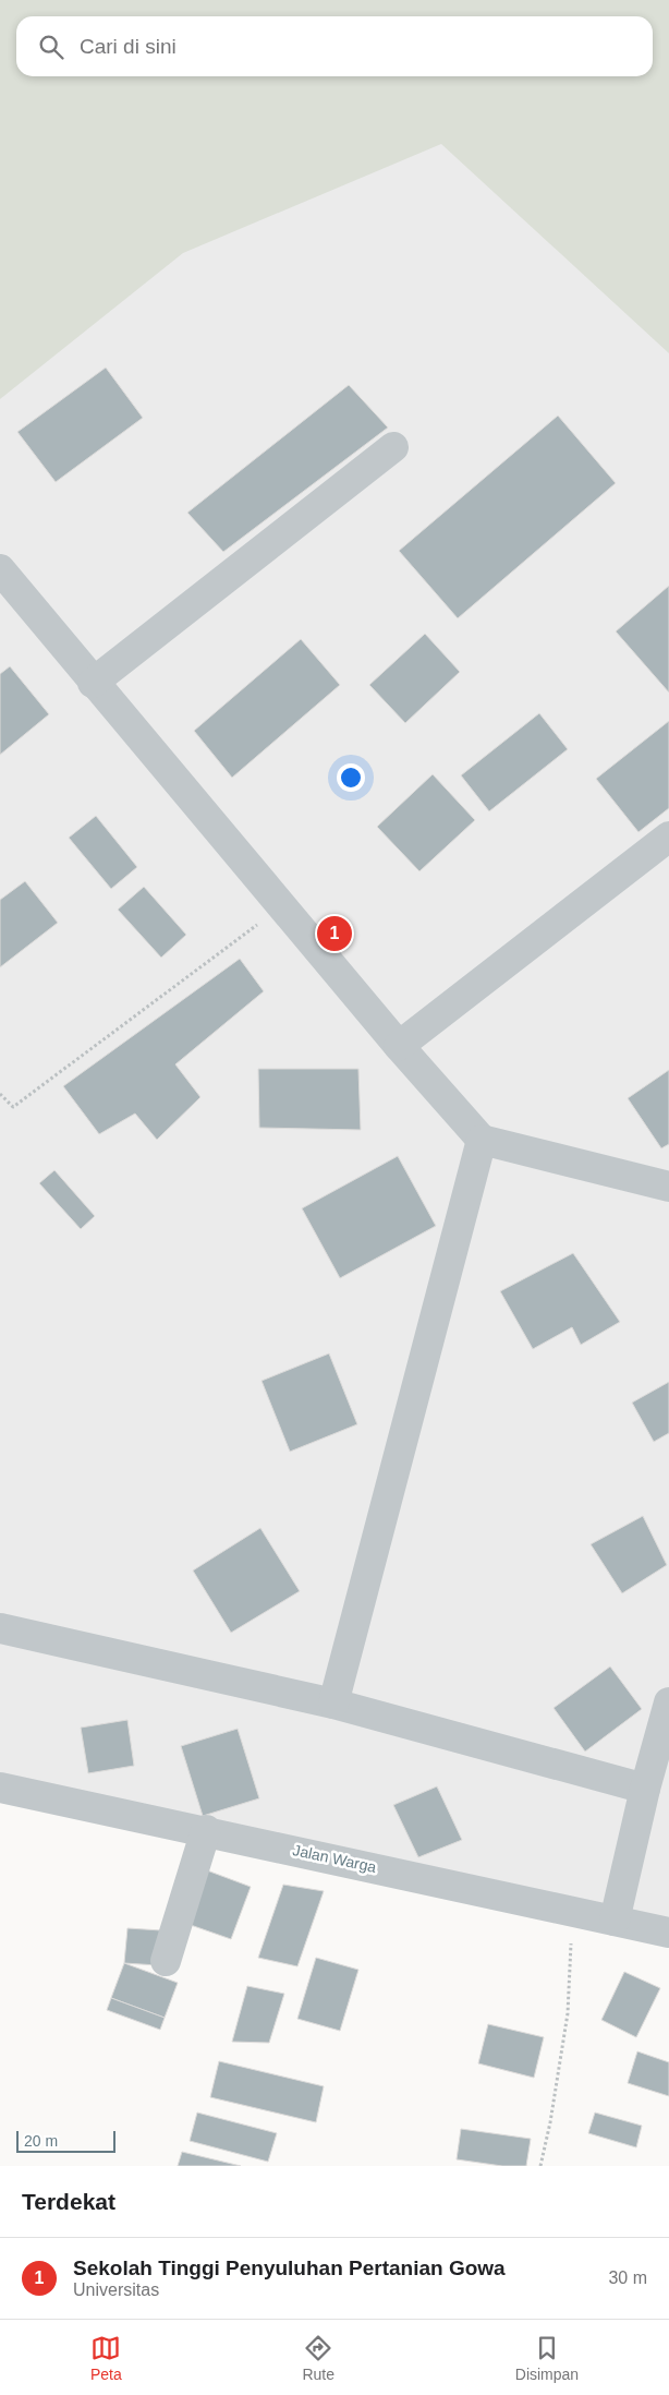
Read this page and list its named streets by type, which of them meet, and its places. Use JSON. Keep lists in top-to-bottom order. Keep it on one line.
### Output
{"streets":{"street":["Jalan Warga"]},"scale_bar":"20 m","page":{"search":"Cari di sini","pins":"1","scale":"20 m","heading":"Terdekat","list":[{"mark":"1","name":"Sekolah Tinggi Penyuluhan Pertanian Gowa","note":"Universitas","value":"30 m"}],"nav":["Peta","Rute","Disimpan"]}}
